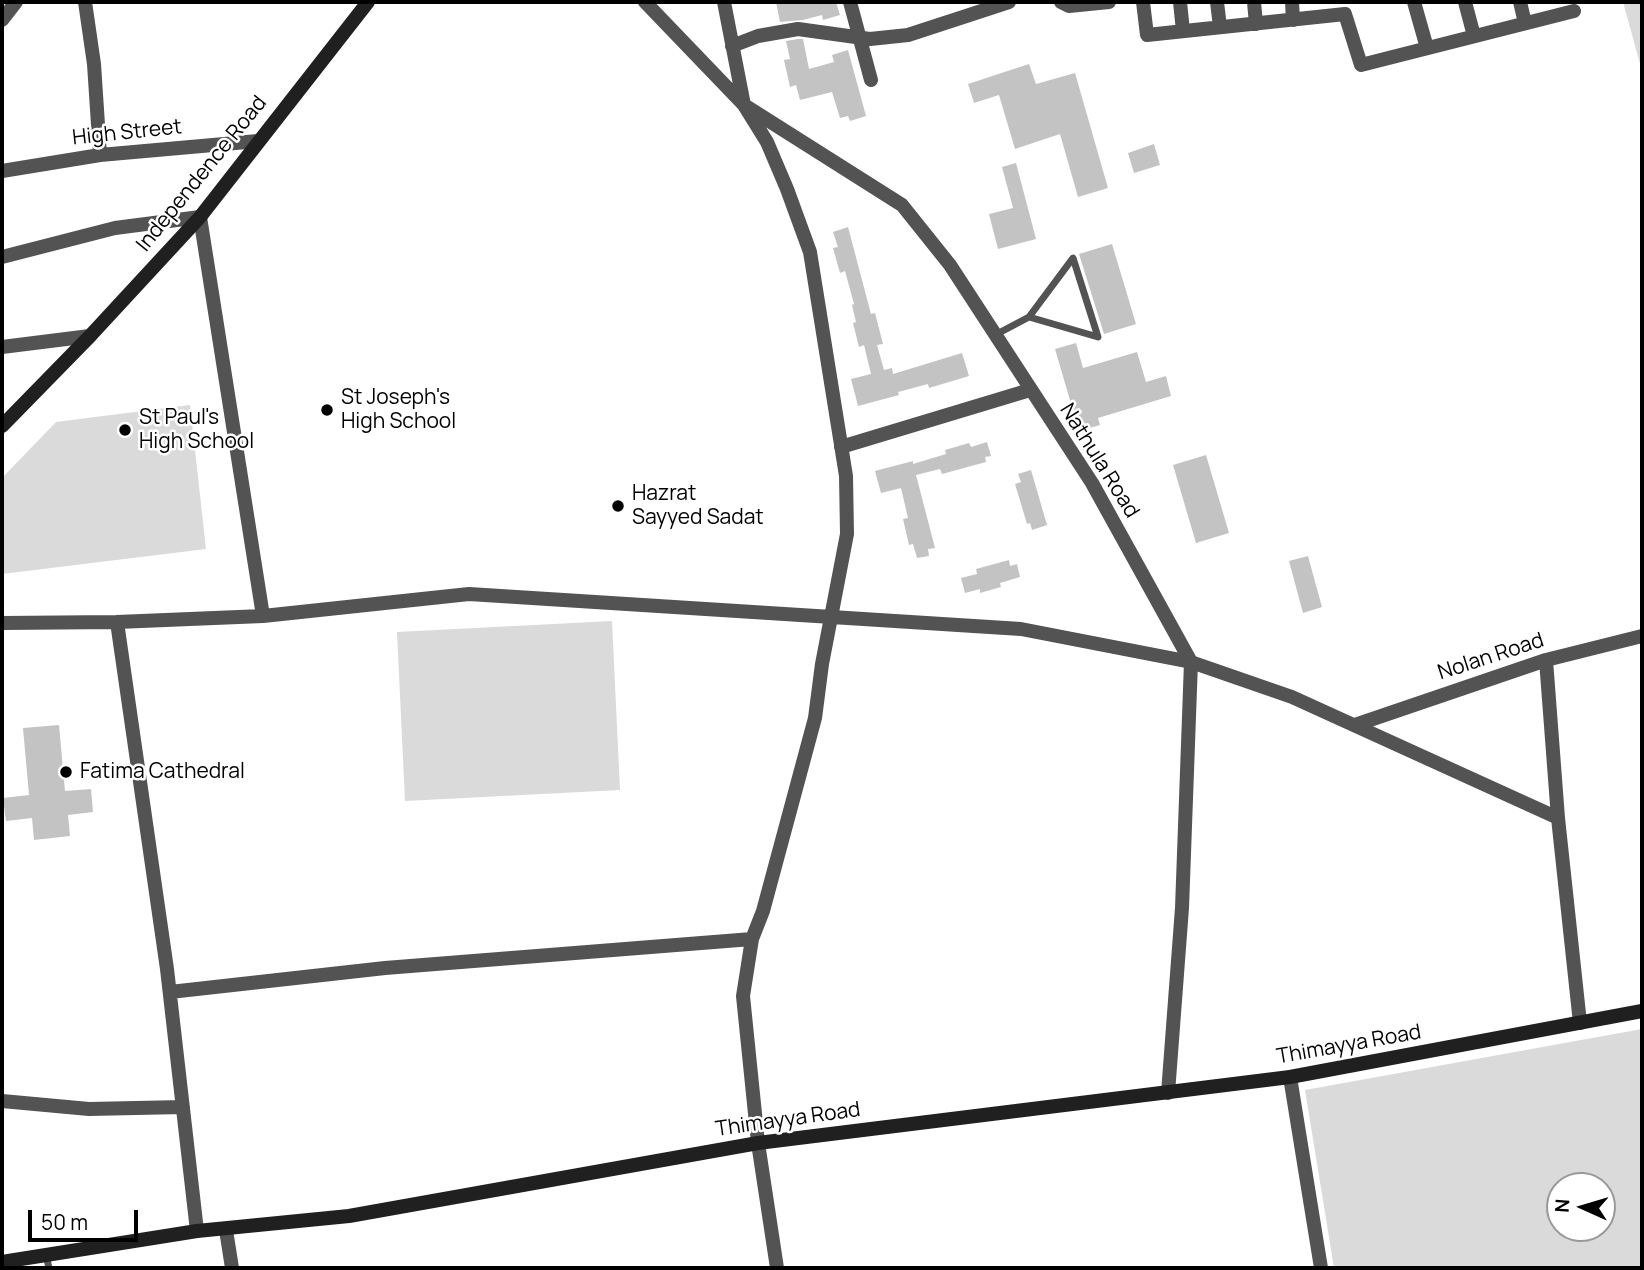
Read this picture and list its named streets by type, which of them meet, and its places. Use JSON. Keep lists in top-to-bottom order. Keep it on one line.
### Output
{"streets":{"street":["High Street","Independence Road","Nathula Road","Nolan Road","Thimayya Road"]},"crossings":[["High Street","Independence Road"]],"places":["St Joseph's High School","St Paul's High School","Hazrat Sayyed Sadat","Fatima Cathedral"],"scale_bar":"50 m","north":"left"}
